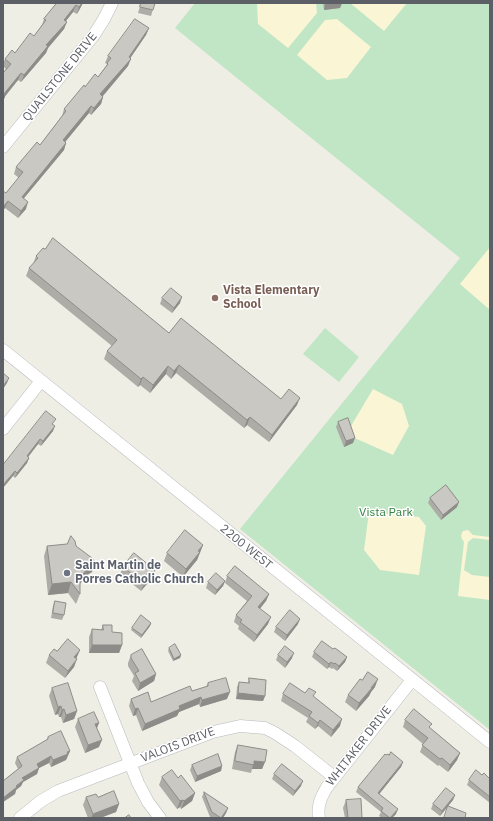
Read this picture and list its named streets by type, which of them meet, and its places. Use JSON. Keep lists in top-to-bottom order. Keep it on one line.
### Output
{"streets":{"street":["QUAILSTONE DRIVE","2200 WEST","VALOIS DRIVE","WHITAKER DRIVE"]},"crossings":[["2200 WEST","WHITAKER DRIVE"],["VALOIS DRIVE","WHITAKER DRIVE"]],"parks":["Vista Park"],"places":["Vista Elementary School","Saint Martin de Porres Catholic Church"]}
